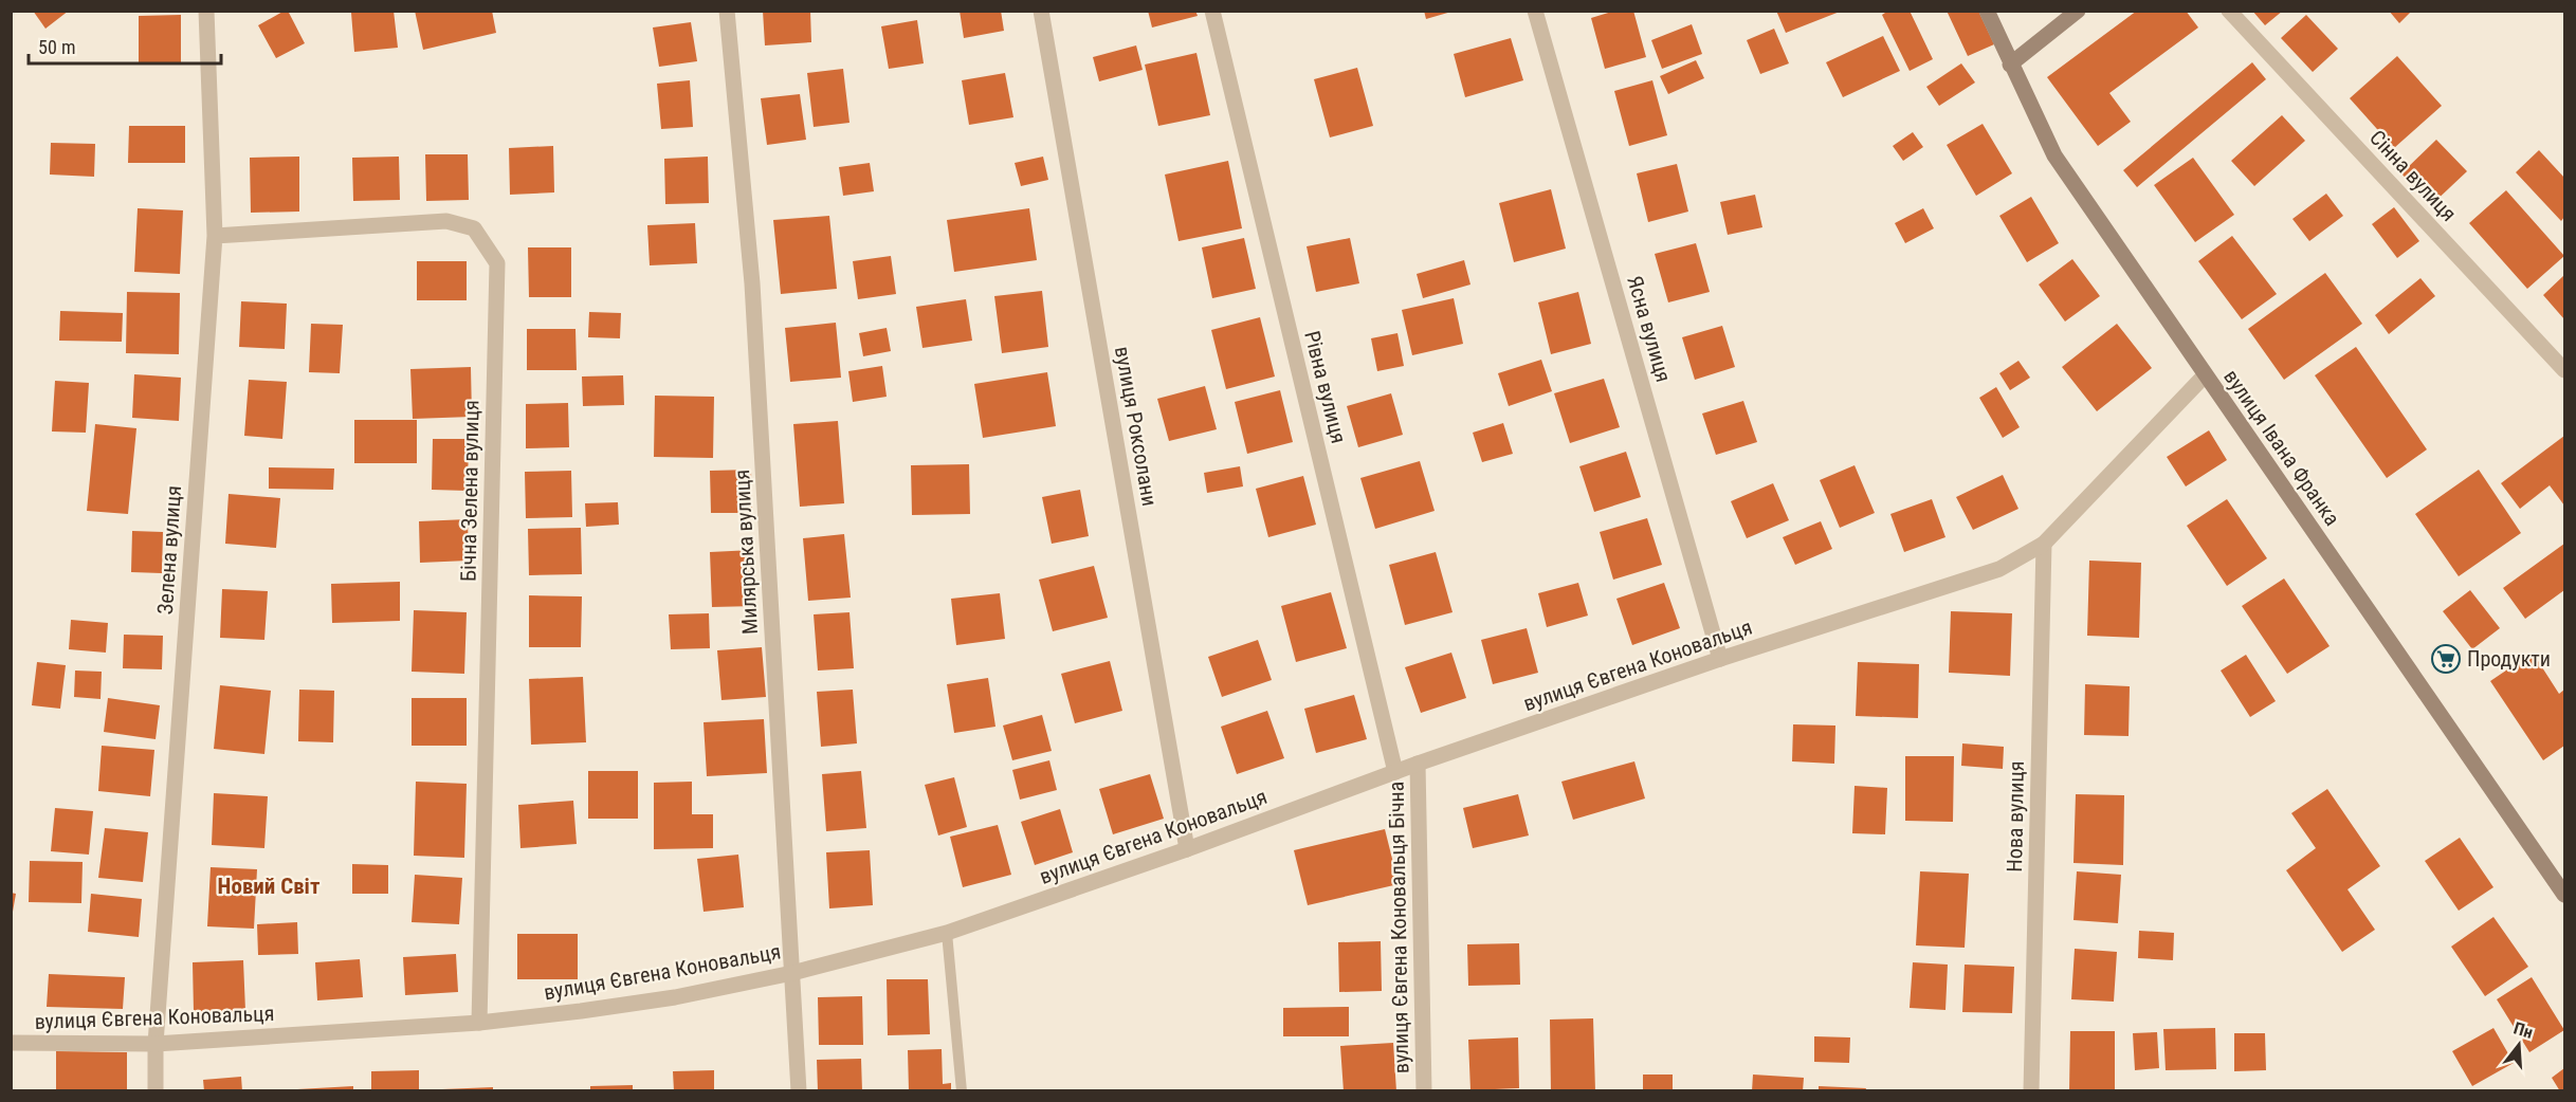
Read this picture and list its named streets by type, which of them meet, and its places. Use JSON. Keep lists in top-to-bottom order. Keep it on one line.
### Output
{"streets":{"main road":["вулиця Івана Франка"],"street":["Сінна вулиця","Ясна вулиця","Рівна вулиця","вулиця Роксолани","Бічна Зелена вулиця","Зелена вулиця","Милярська вулиця","вулиця Євгена Коновальця","Нова вулиця","вулиця Євгена Коновальця Бічна"]},"crossings":[["Ясна вулиця","вулиця Євгена Коновальця"],["Рівна вулиця","вулиця Євгена Коновальця"],["вулиця Роксолани","вулиця Євгена Коновальця"],["вулиця Івана Франка","вулиця Євгена Коновальця"],["Бічна Зелена вулиця","Зелена вулиця"],["Бічна Зелена вулиця","вулиця Євгена Коновальця"],["Зелена вулиця","вулиця Євгена Коновальця"],["Милярська вулиця","вулиця Євгена Коновальця"],["вулиця Євгена Коновальця","Нова вулиця"],["вулиця Євгена Коновальця","вулиця Євгена Коновальця Бічна"]],"districts":["Новий Світ"],"places":{"supermarket":["Продукти"]},"scale_bar":"50 m","north":"top"}
